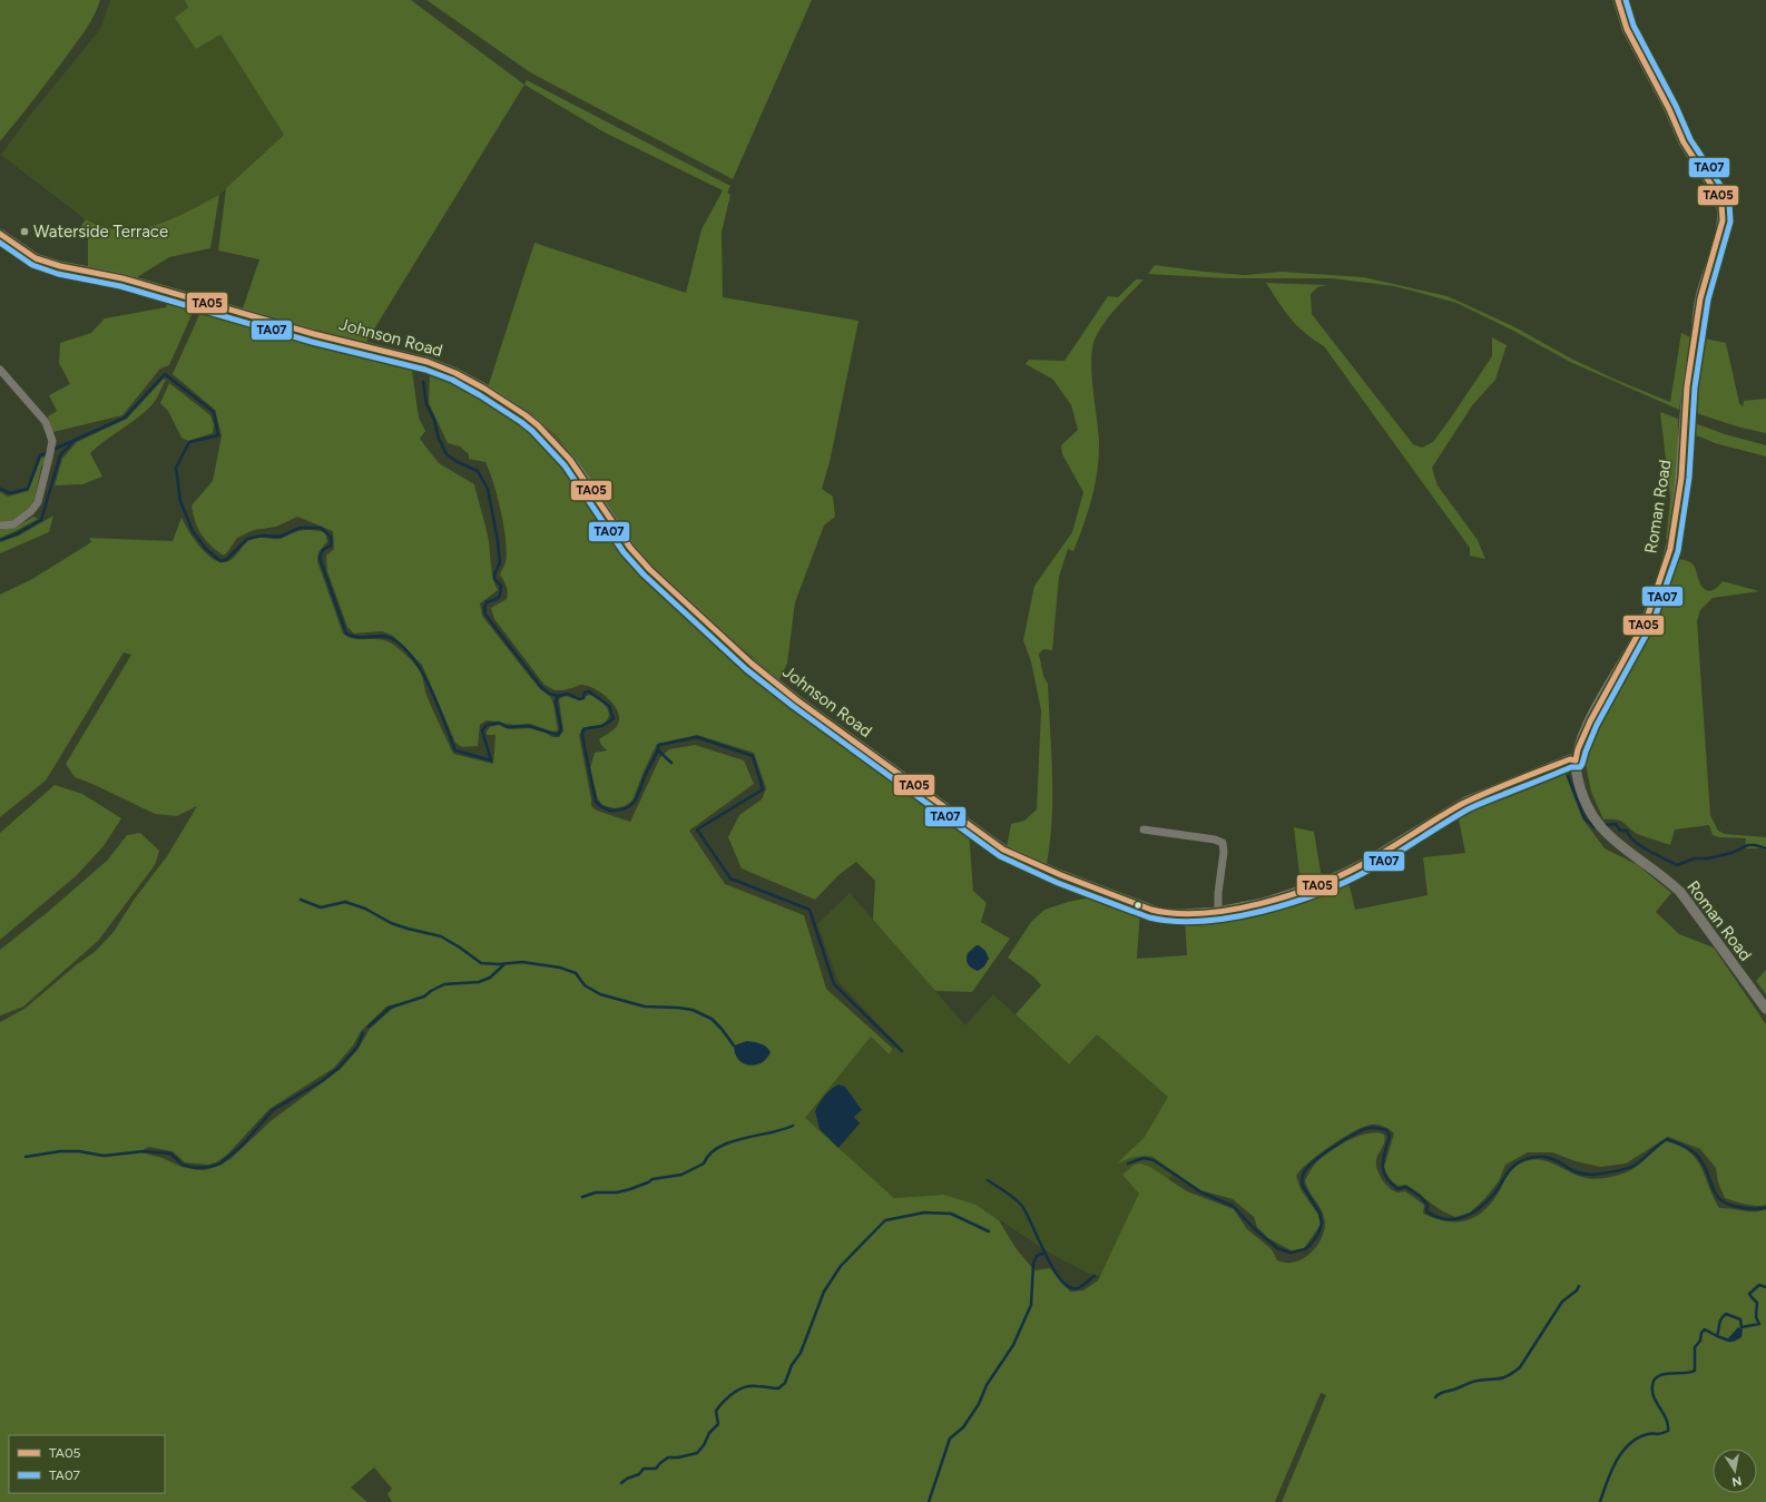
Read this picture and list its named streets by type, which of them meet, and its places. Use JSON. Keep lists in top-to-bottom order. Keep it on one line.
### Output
{"streets":{"street":["Johnson Road","Roman Road"]},"crossings":[["Johnson Road","Roman Road"]],"places":["Waterside Terrace"],"lines":["transit line TA05","transit line TA07"],"legend":["TA05","TA07"],"north":"bottom"}
